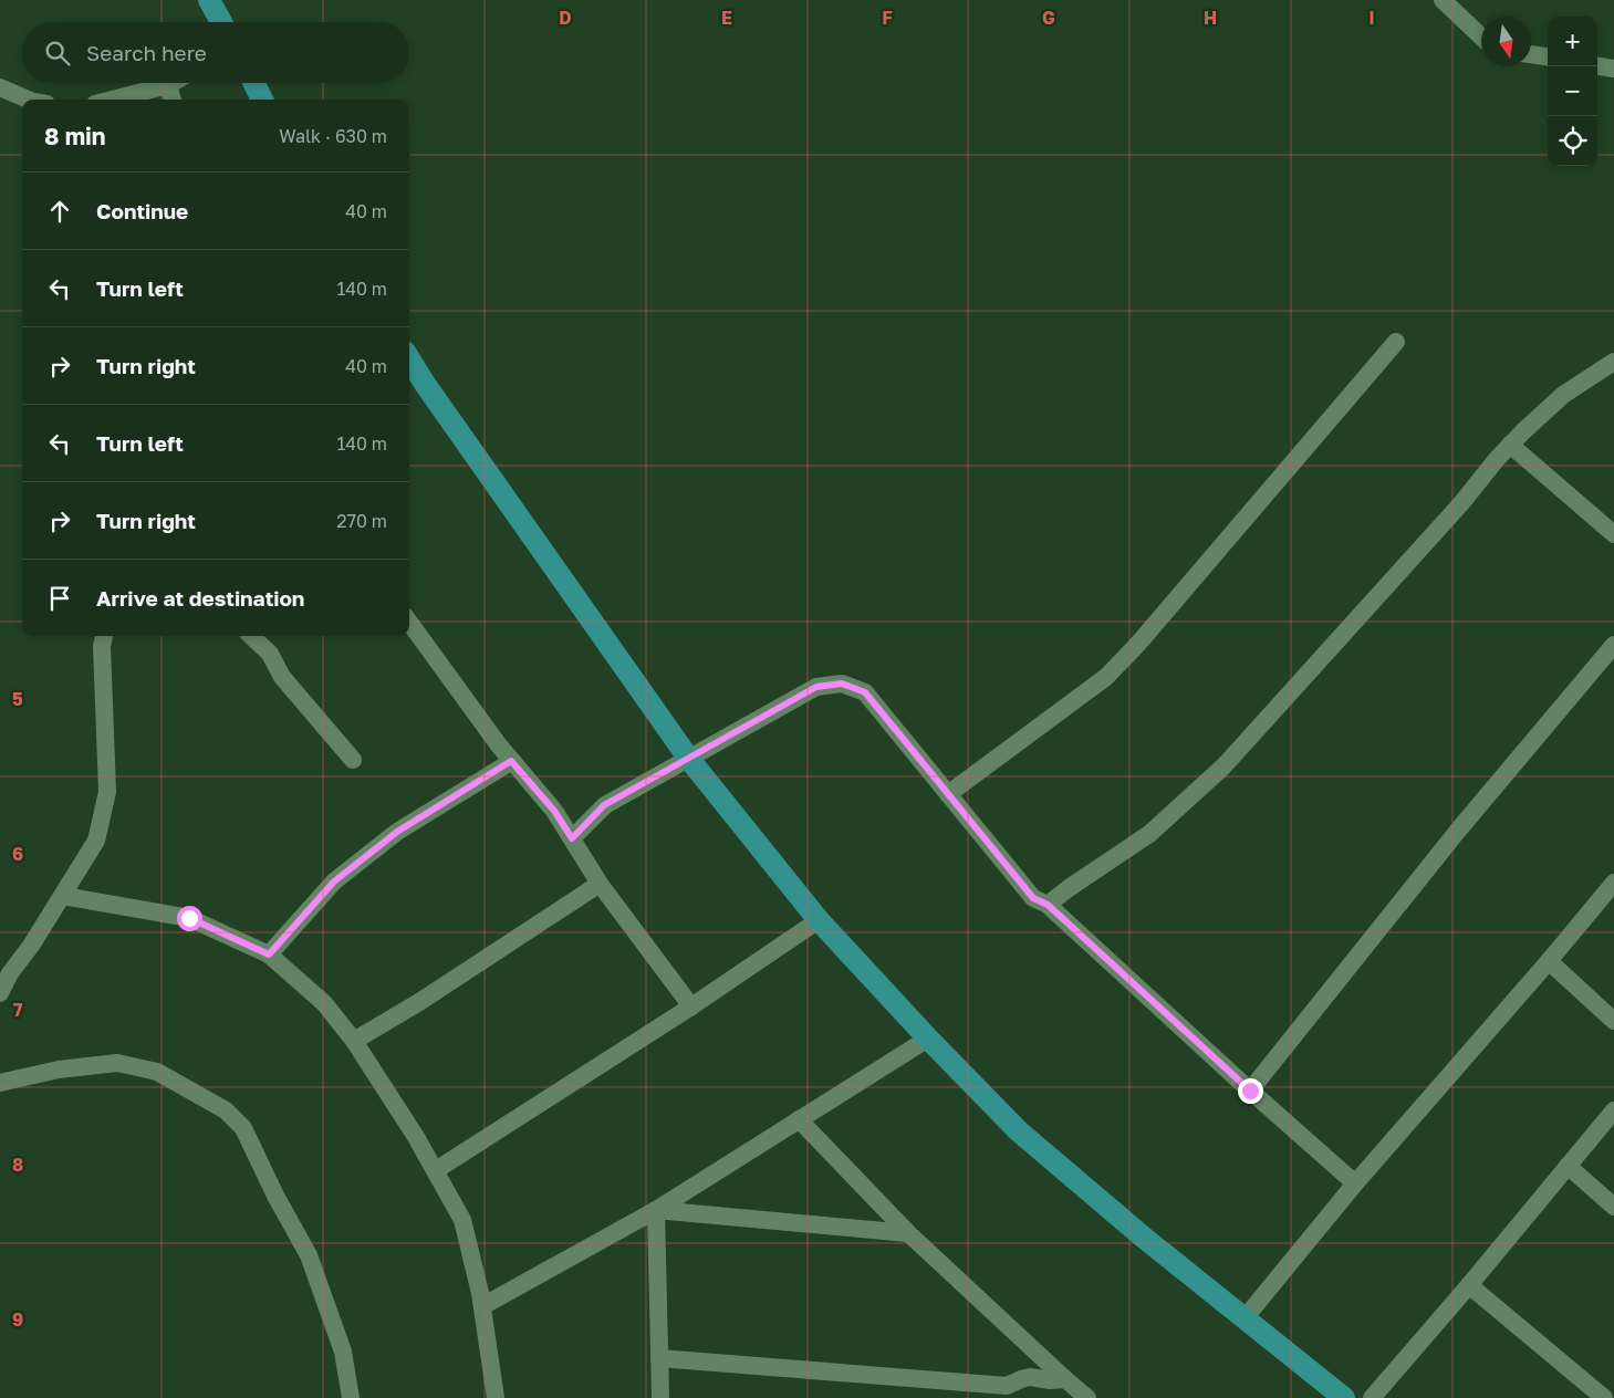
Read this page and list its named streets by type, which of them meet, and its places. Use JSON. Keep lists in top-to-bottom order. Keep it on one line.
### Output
{"north":"bottom","page":{"map_buttons":["+","−"],"search":"Search here","heading":["8 min","Walk · 630 m"],"list":[["Continue","40 m"],["Turn left","140 m"],["Turn right","40 m"],["Turn left","140 m"],["Turn right","270 m"],"Arrive at destination"]},"grid":{"columns":["D","E","F","G","H","I"],"rows":["5","6","7","8","9"]}}
